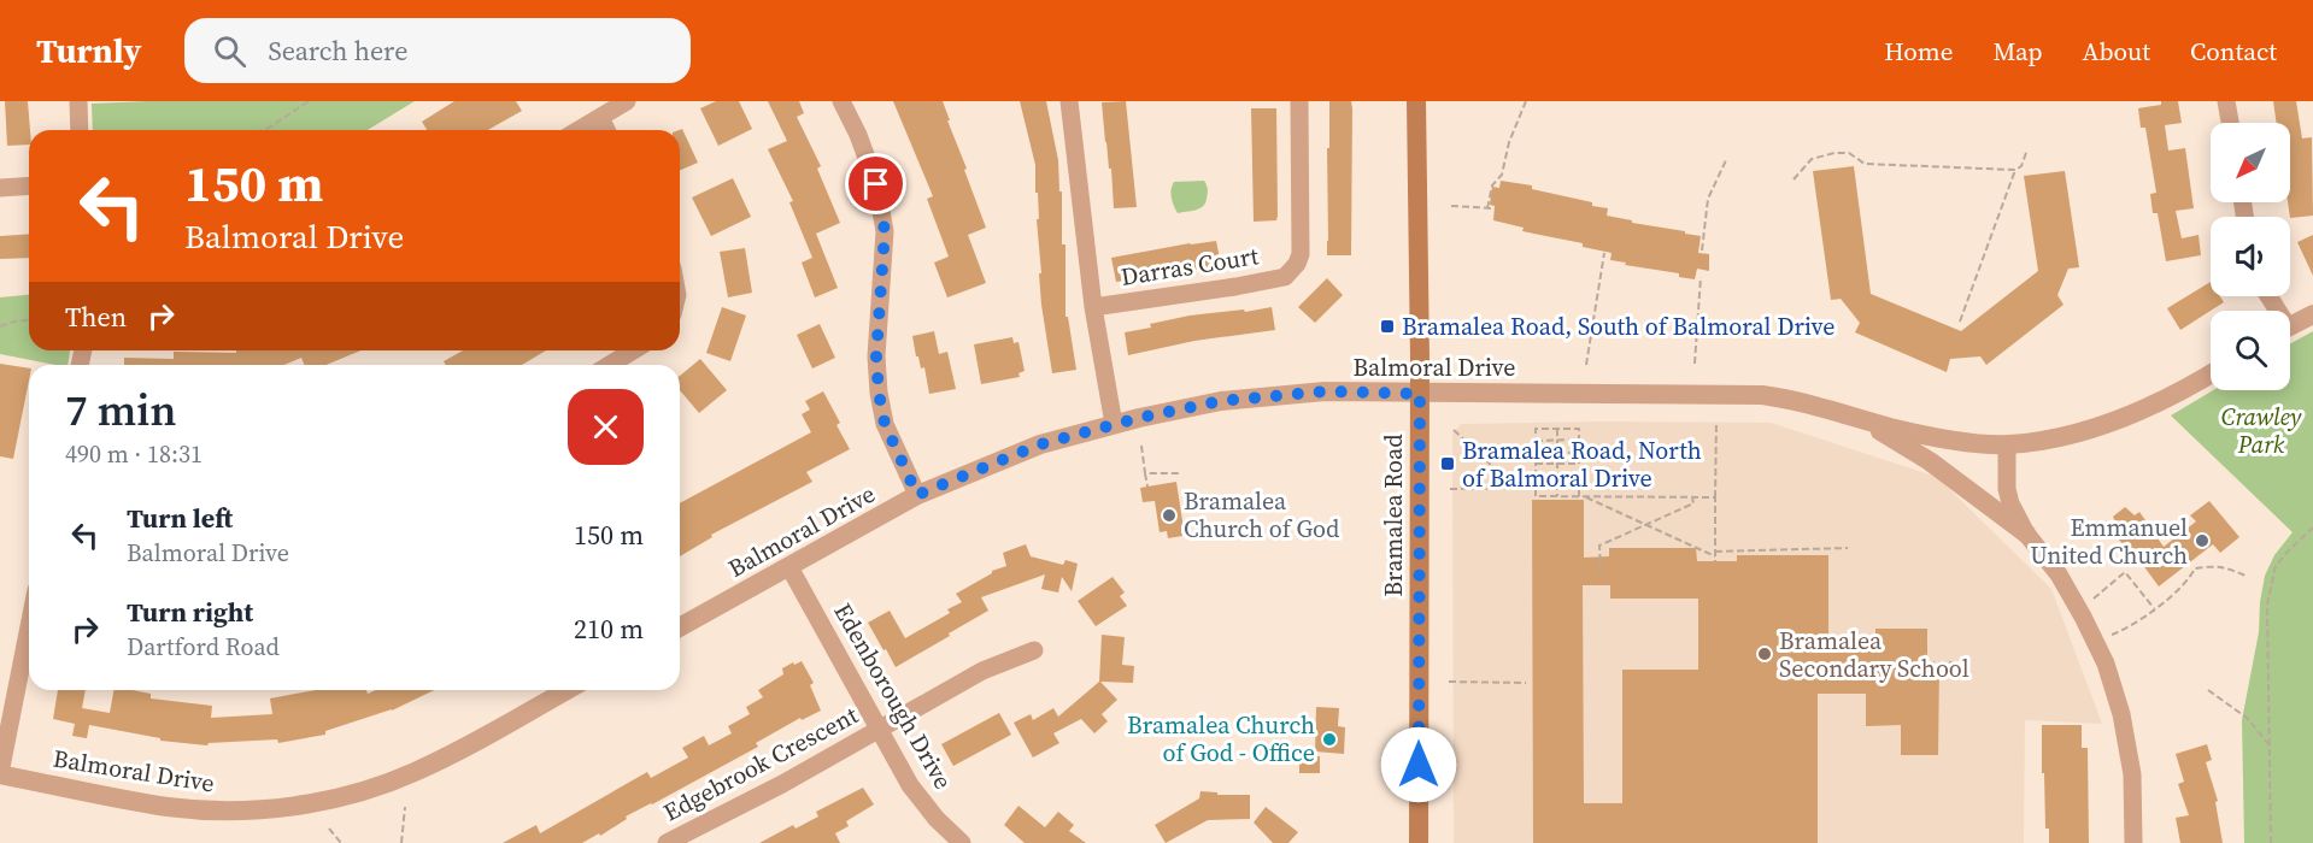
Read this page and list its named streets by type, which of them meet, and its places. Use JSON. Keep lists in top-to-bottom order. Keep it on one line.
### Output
{"streets":{"main road":["Bramalea Road"],"street":["Darras Court","Balmoral Drive","Edenborough Drive","Edgebrook Crescent"]},"crossings":[["Darras Court","Balmoral Drive"],["Balmoral Drive","Bramalea Road"],["Balmoral Drive","Edenborough Drive"],["Edenborough Drive","Edgebrook Crescent"]],"parks":["Crawley Park"],"places":{"transit":["Bramalea Road, South of Balmoral Drive","Bramalea Road, North of Balmoral Drive"],"other":["Bramalea Church of God","Emmanuel United Church","Bramalea Secondary School","Bramalea Church of God - Office"]},"north":"bottom left","page":{"header":"Turnly","search":"Search here","nav":["Home","Map","About","Contact"],"turn":["150 m","Balmoral Drive"],"then":"Then","heading":["7 min","490 m · 18:31"],"list":[{"name":"Turn left","note":"Balmoral Drive","value":"150 m"},{"name":"Turn right","note":"Dartford Road","value":"210 m"}]}}
